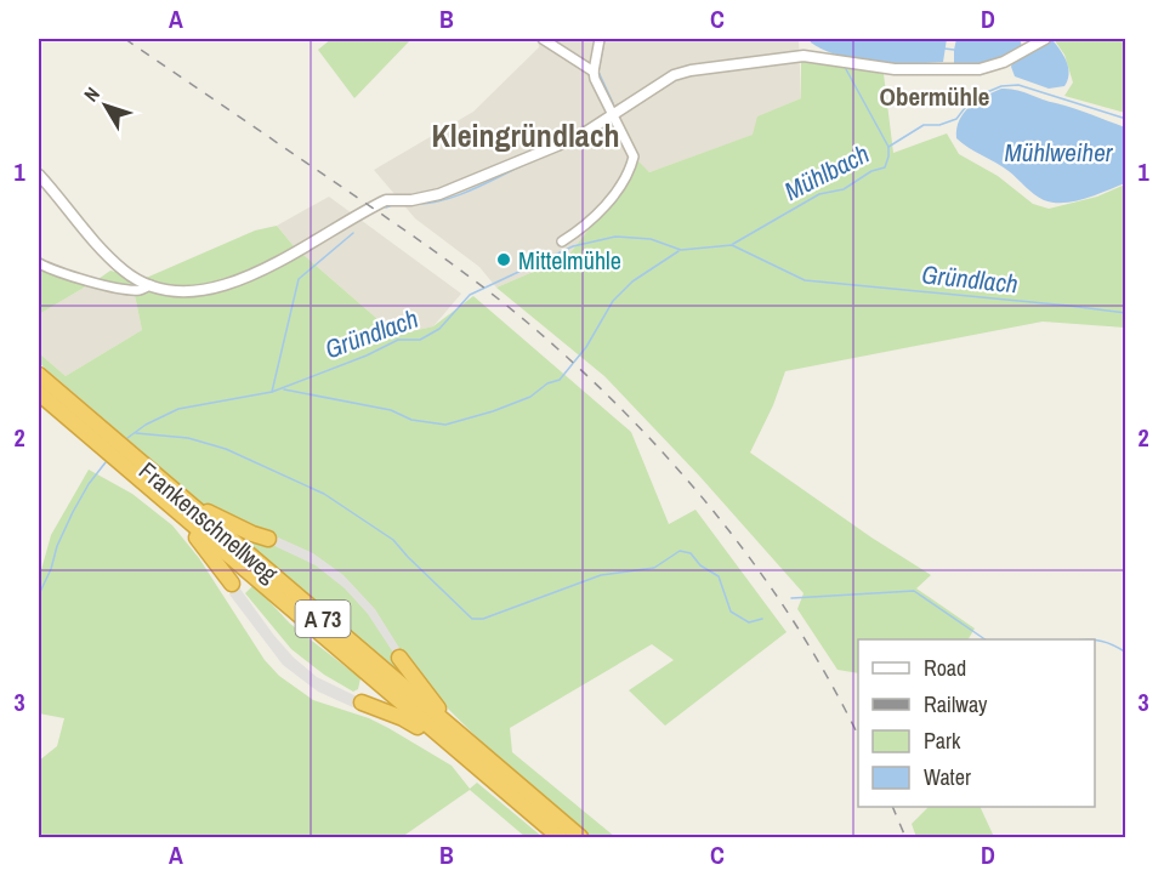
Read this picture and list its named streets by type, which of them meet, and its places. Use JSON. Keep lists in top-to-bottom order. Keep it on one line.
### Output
{"streets":{"highway":["Frankenschnellweg","A 73"]},"districts":["Obermühle","Kleingründlach"],"water":["Mühlweiher","Mühlbach","Gründlach"],"places":["Mittelmühle"],"legend":["Road","Railway","Park","Water"],"north":"top left","grid":{"columns":["A","B","C","D"],"rows":["1","2","3"]}}
